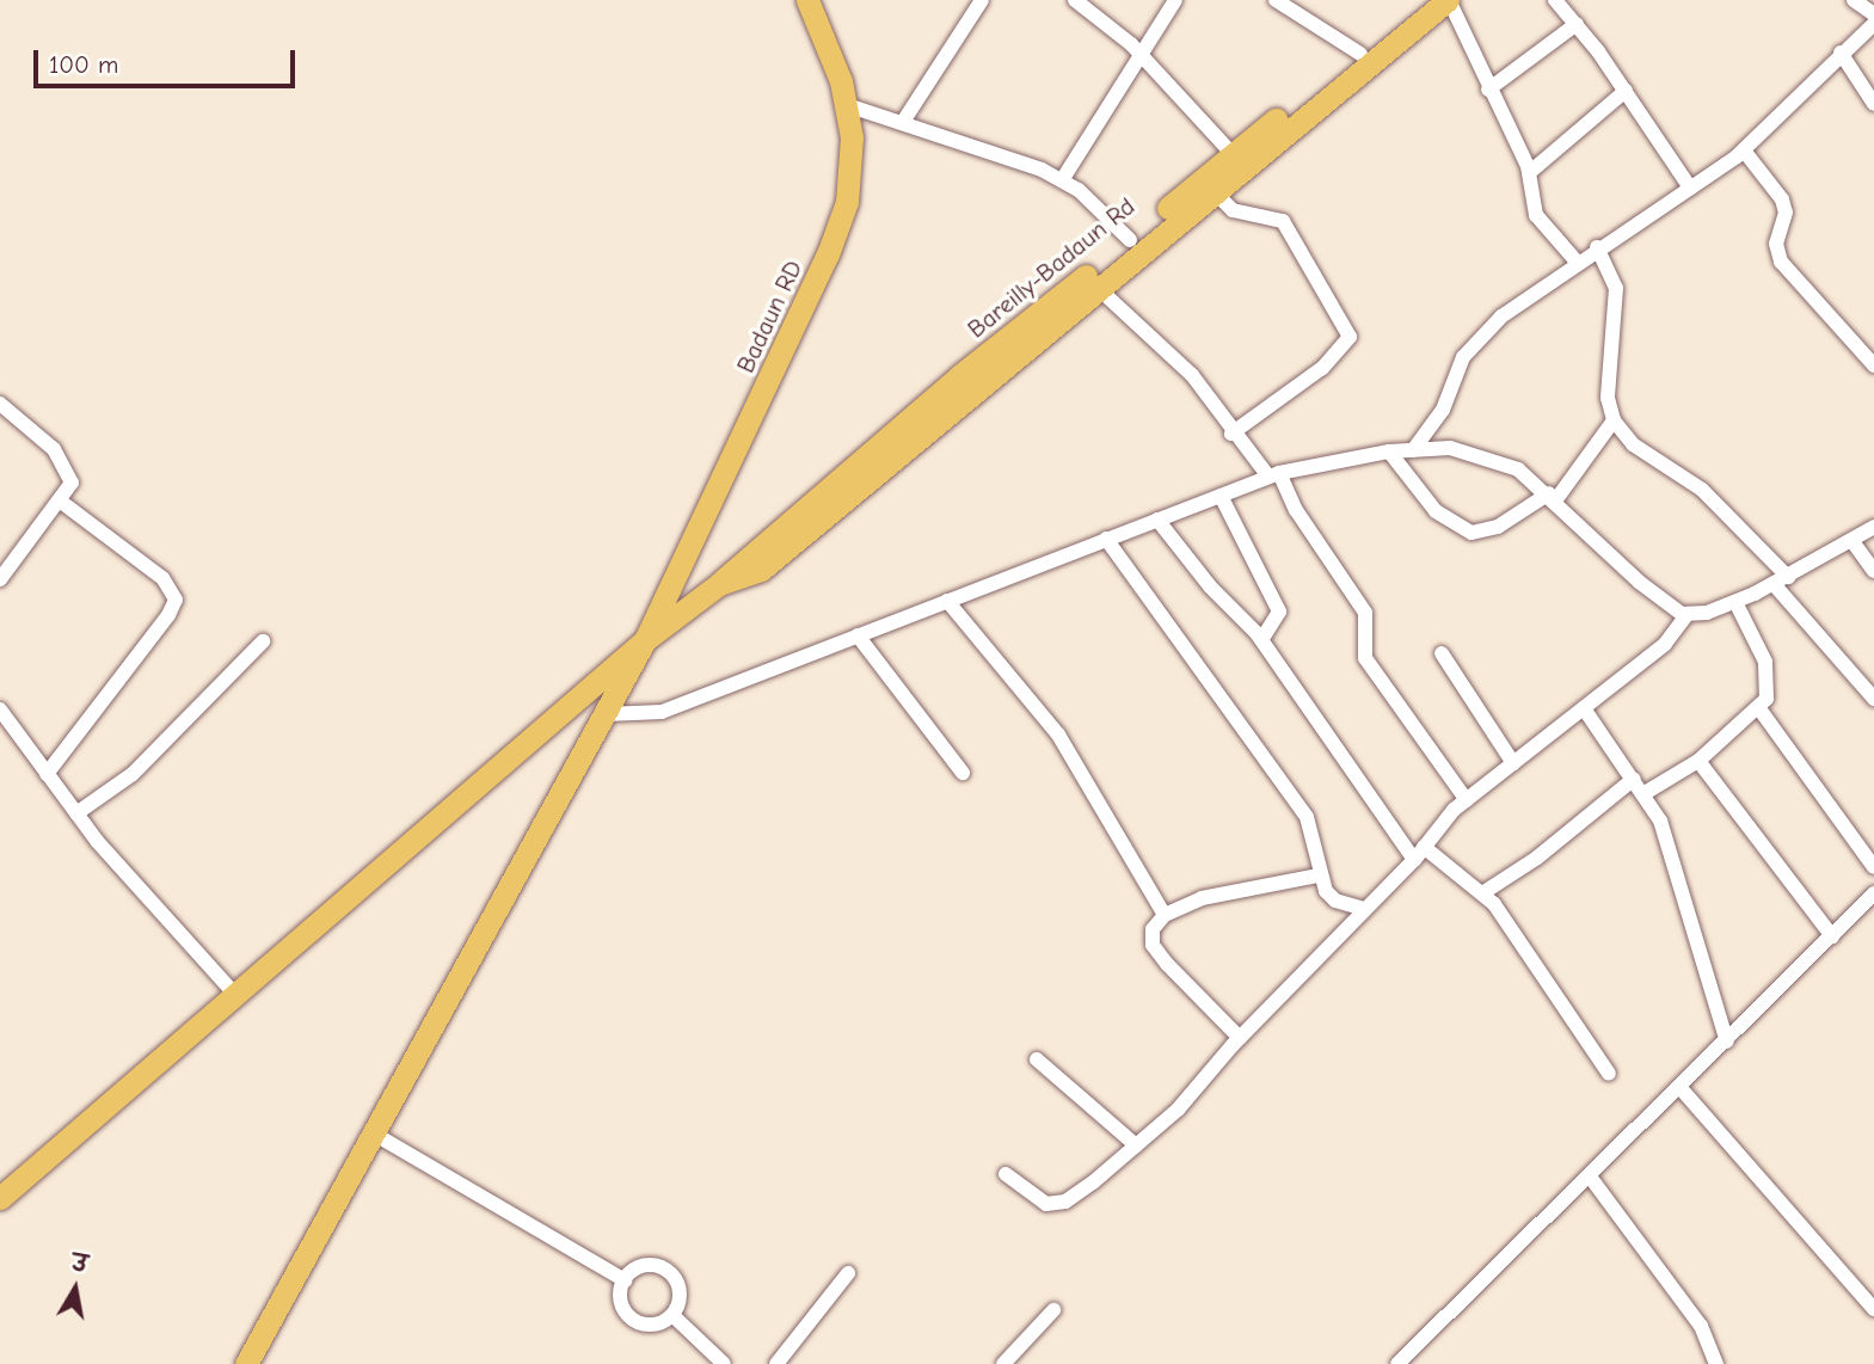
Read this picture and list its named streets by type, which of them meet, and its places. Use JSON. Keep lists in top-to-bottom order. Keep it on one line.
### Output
{"streets":{"main road":["Bareilly-Badaun Rd","Badaun RD"]},"crossings":[["Bareilly-Badaun Rd","Badaun RD"]],"scale_bar":"100 m","north":"top"}
